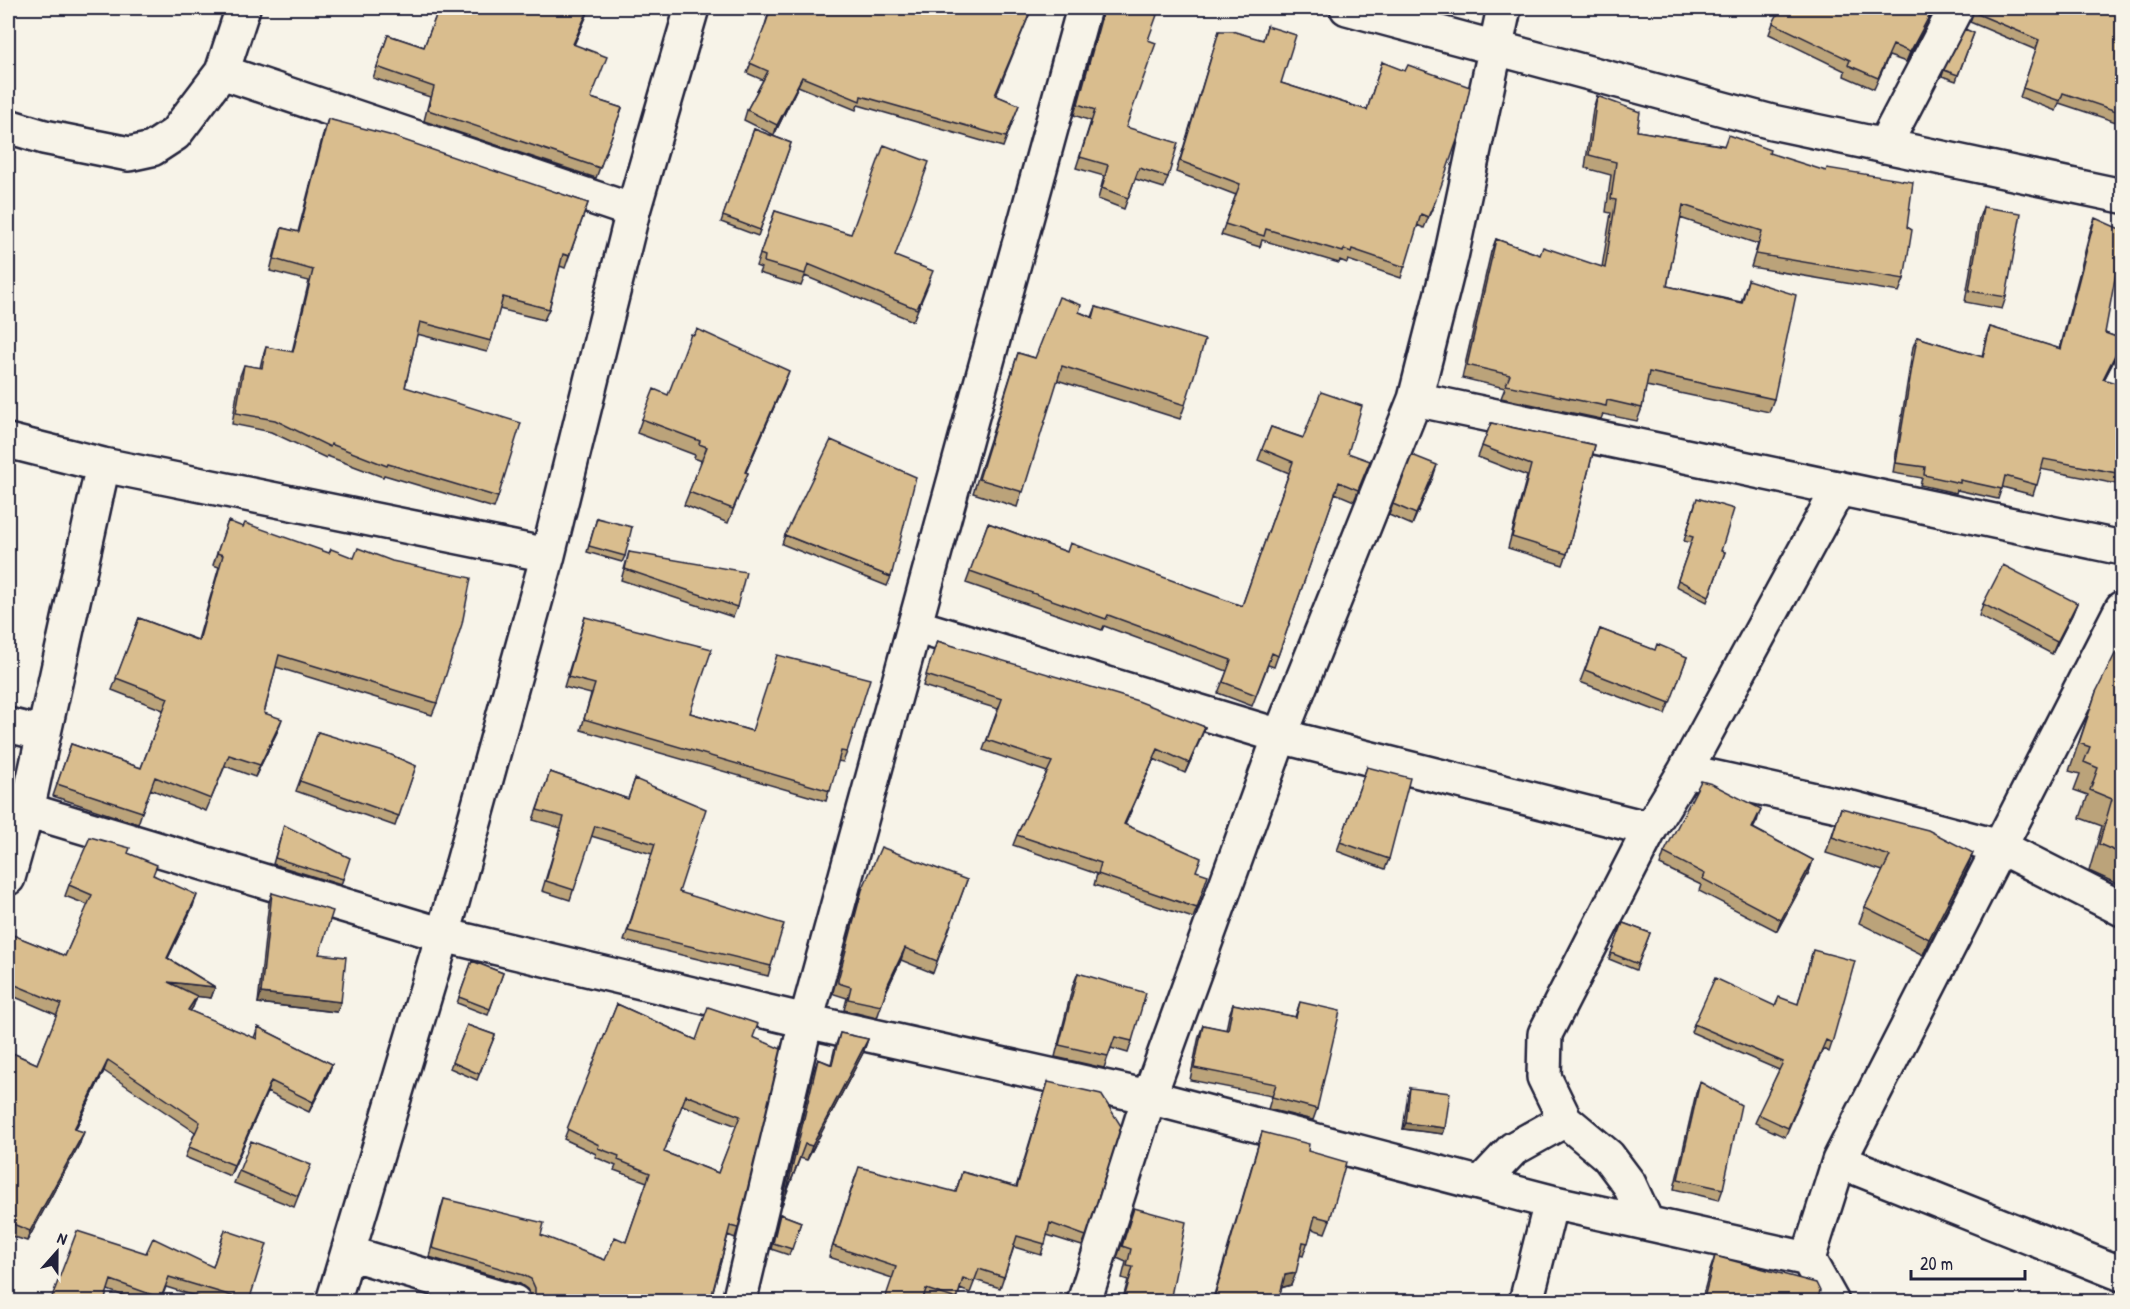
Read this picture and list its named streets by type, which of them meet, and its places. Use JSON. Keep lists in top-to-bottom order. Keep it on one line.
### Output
{"scale_bar":"20 m","north":"top"}
